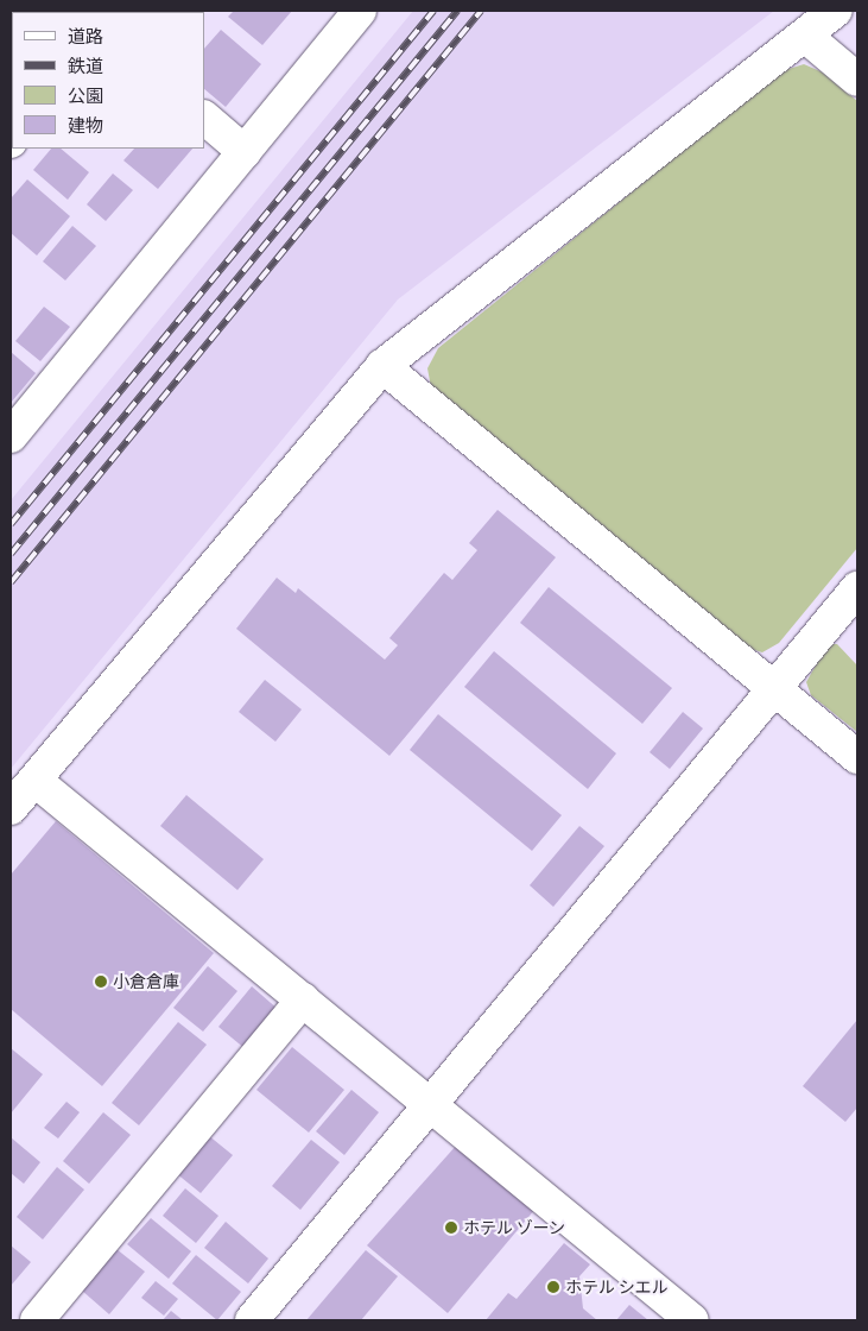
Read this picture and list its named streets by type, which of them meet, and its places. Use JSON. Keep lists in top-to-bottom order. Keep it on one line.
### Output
{"places":["小倉倉庫","ホテル ゾーン","ホテル シエル"],"legend":["道路","鉄道","公園","建物"]}
